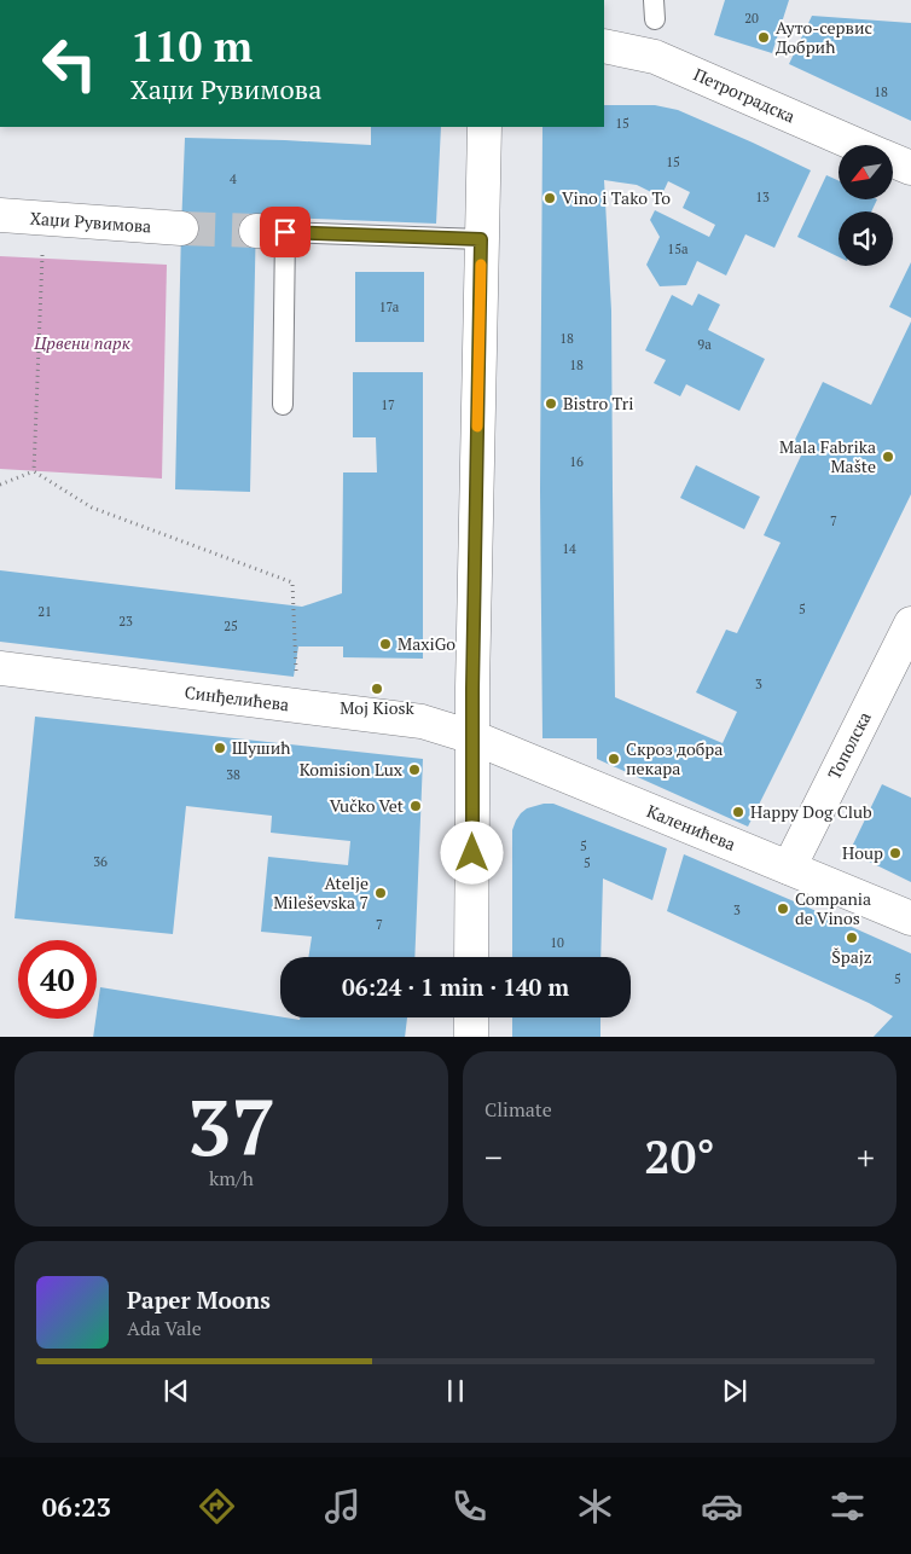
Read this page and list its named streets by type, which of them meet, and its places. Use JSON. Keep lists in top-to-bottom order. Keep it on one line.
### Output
{"streets":{"street":["Петроградска","Хаџи Рувимова","Синђелићева","Тополска","Каленићева"]},"crossings":[["Синђелићева","Каленићева"],["Тополска","Каленићева"]],"parks":["Црвени парк"],"places":["Ауто-сервис Добрић","Vino i Tako To","Bistro Tri","Mala Fabrika Mašte","MaxiGo","Moj Kiosk","Шушић","Скроз добра пекара","Komision Lux","Vučko Vet","Happy Dog Club","Houp","Atelje Mileševska 7","Compania de Vinos","Špajz"],"house_numbers":["20","18","15","15","4","13","15a","17a","18","9a","18","17","16","7","14","5","21","23","25","3","38","5","36","5","3","7","10","5"],"north":"bottom left","page":{"turn":["110 m","Хаџи Рувимова"],"limit":"40","trip":"06:24 · 1 min · 140 m","tile":[["37","km/h"],"Climate"],"heat":["−","20°","+"],"song":["Paper Moons","Ada Vale"],"tabs":"06:23"}}
